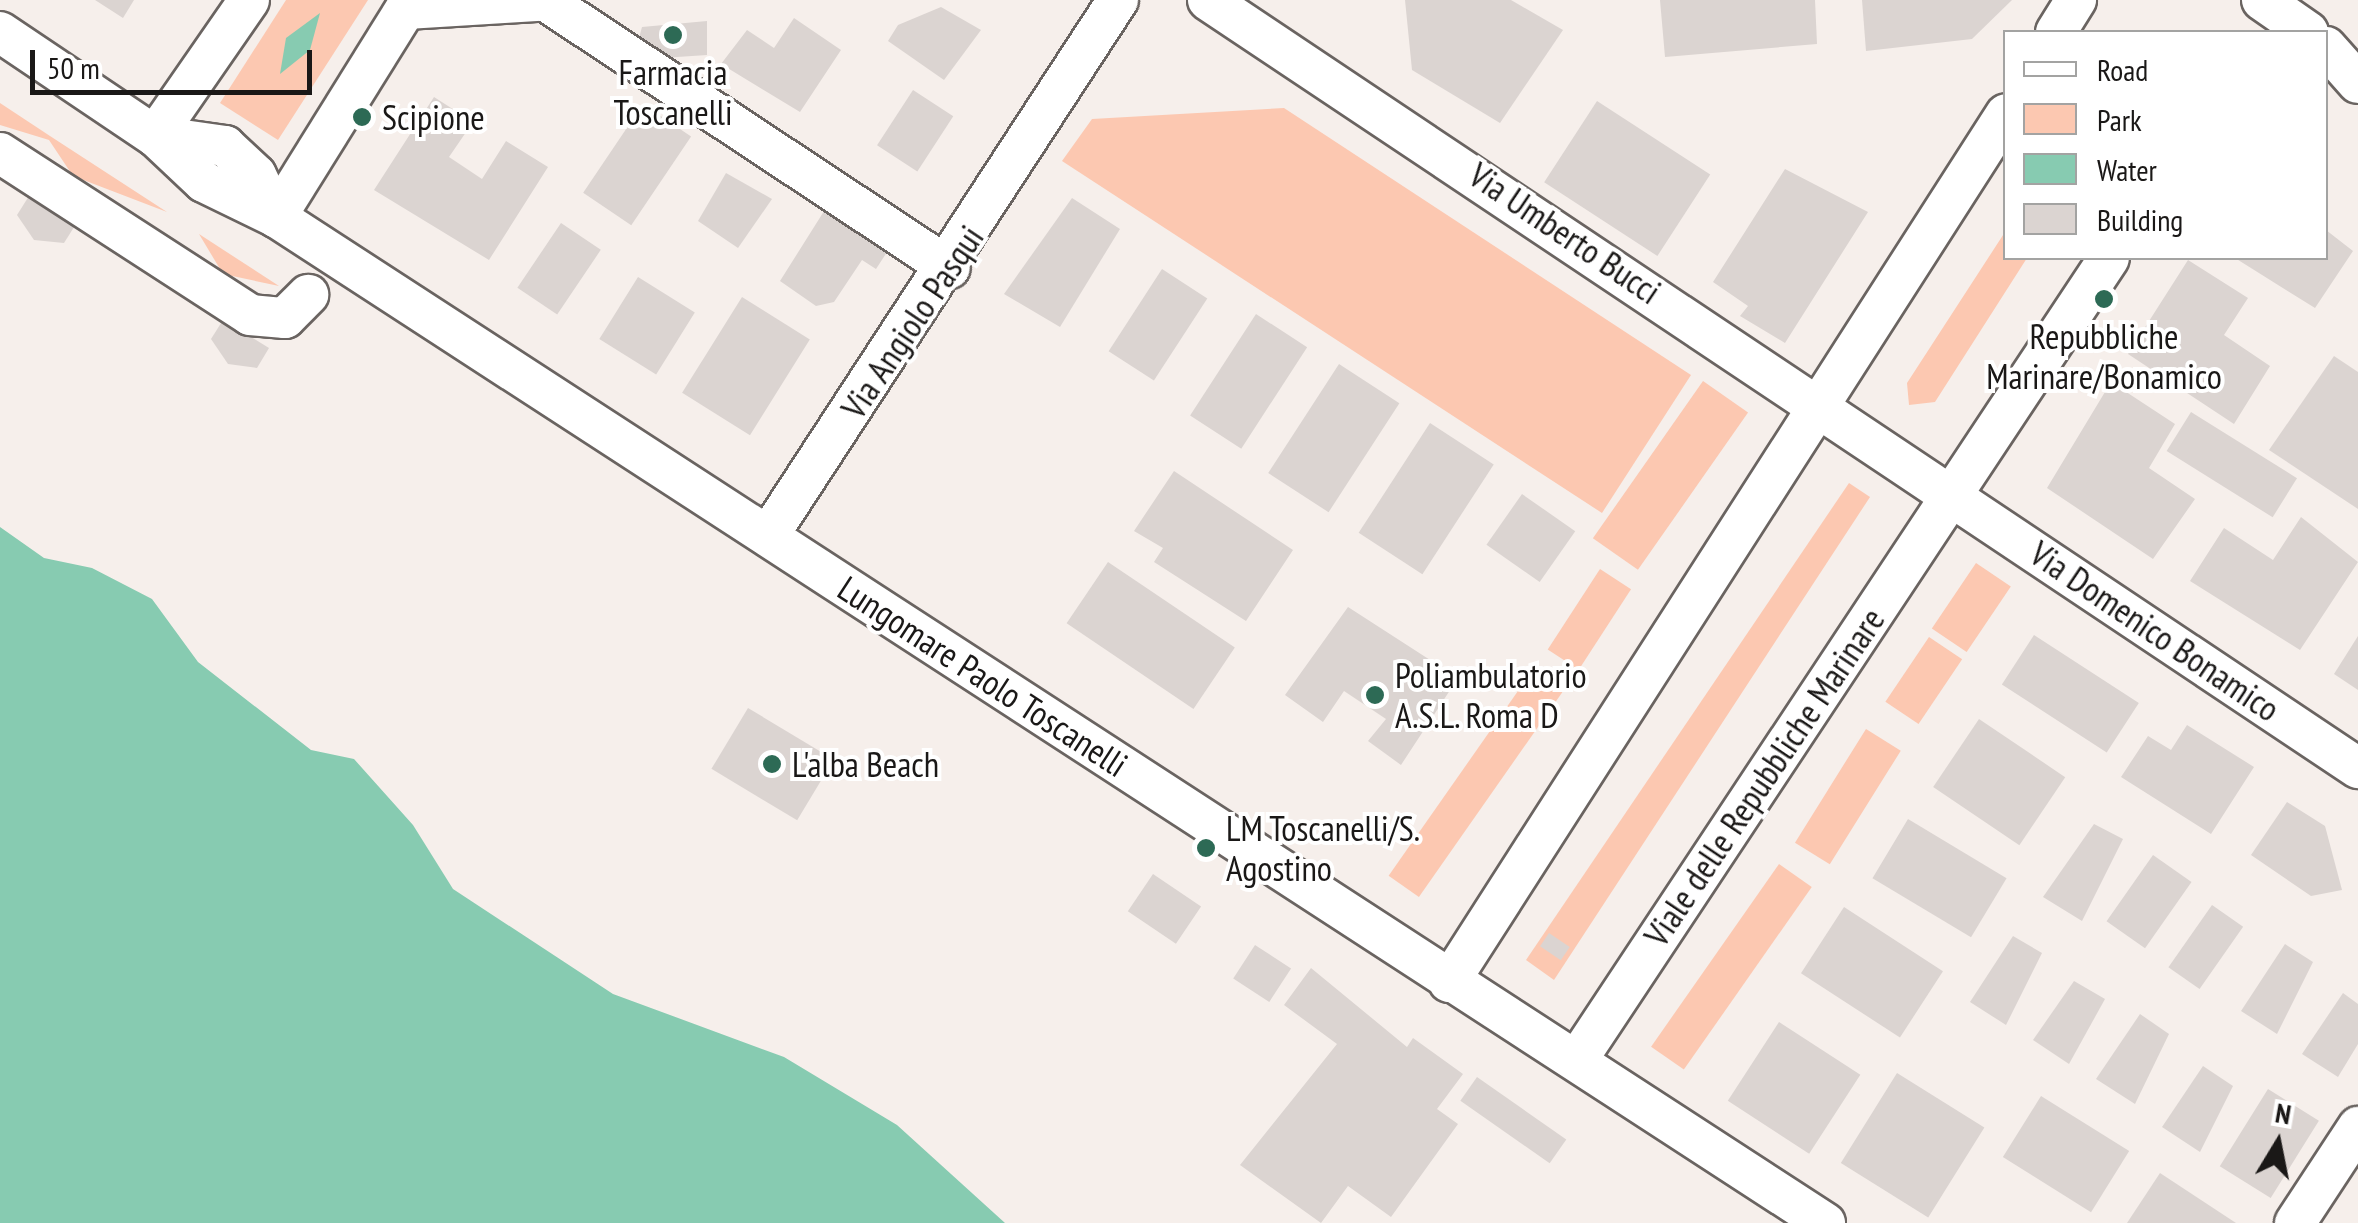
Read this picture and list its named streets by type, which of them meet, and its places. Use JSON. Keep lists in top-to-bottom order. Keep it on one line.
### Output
{"streets":{"street":["Via Umberto Bucci","Via Angiolo Pasqui","Via Domenico Bonamico","Lungomare Paolo Toscanelli","Viale delle Repubbliche Marinare"]},"crossings":[["Via Angiolo Pasqui","Lungomare Paolo Toscanelli"],["Via Domenico Bonamico","Viale delle Repubbliche Marinare"],["Lungomare Paolo Toscanelli","Viale delle Repubbliche Marinare"]],"places":["Farmacia Toscanelli","Scipione","Repubbliche Marinare/Bonamico","Poliambulatorio A.S.L. Roma D","L'alba Beach","LM Toscanelli/S. Agostino"],"legend":["Road","Park","Water","Building"],"scale_bar":"50 m","north":"top"}
